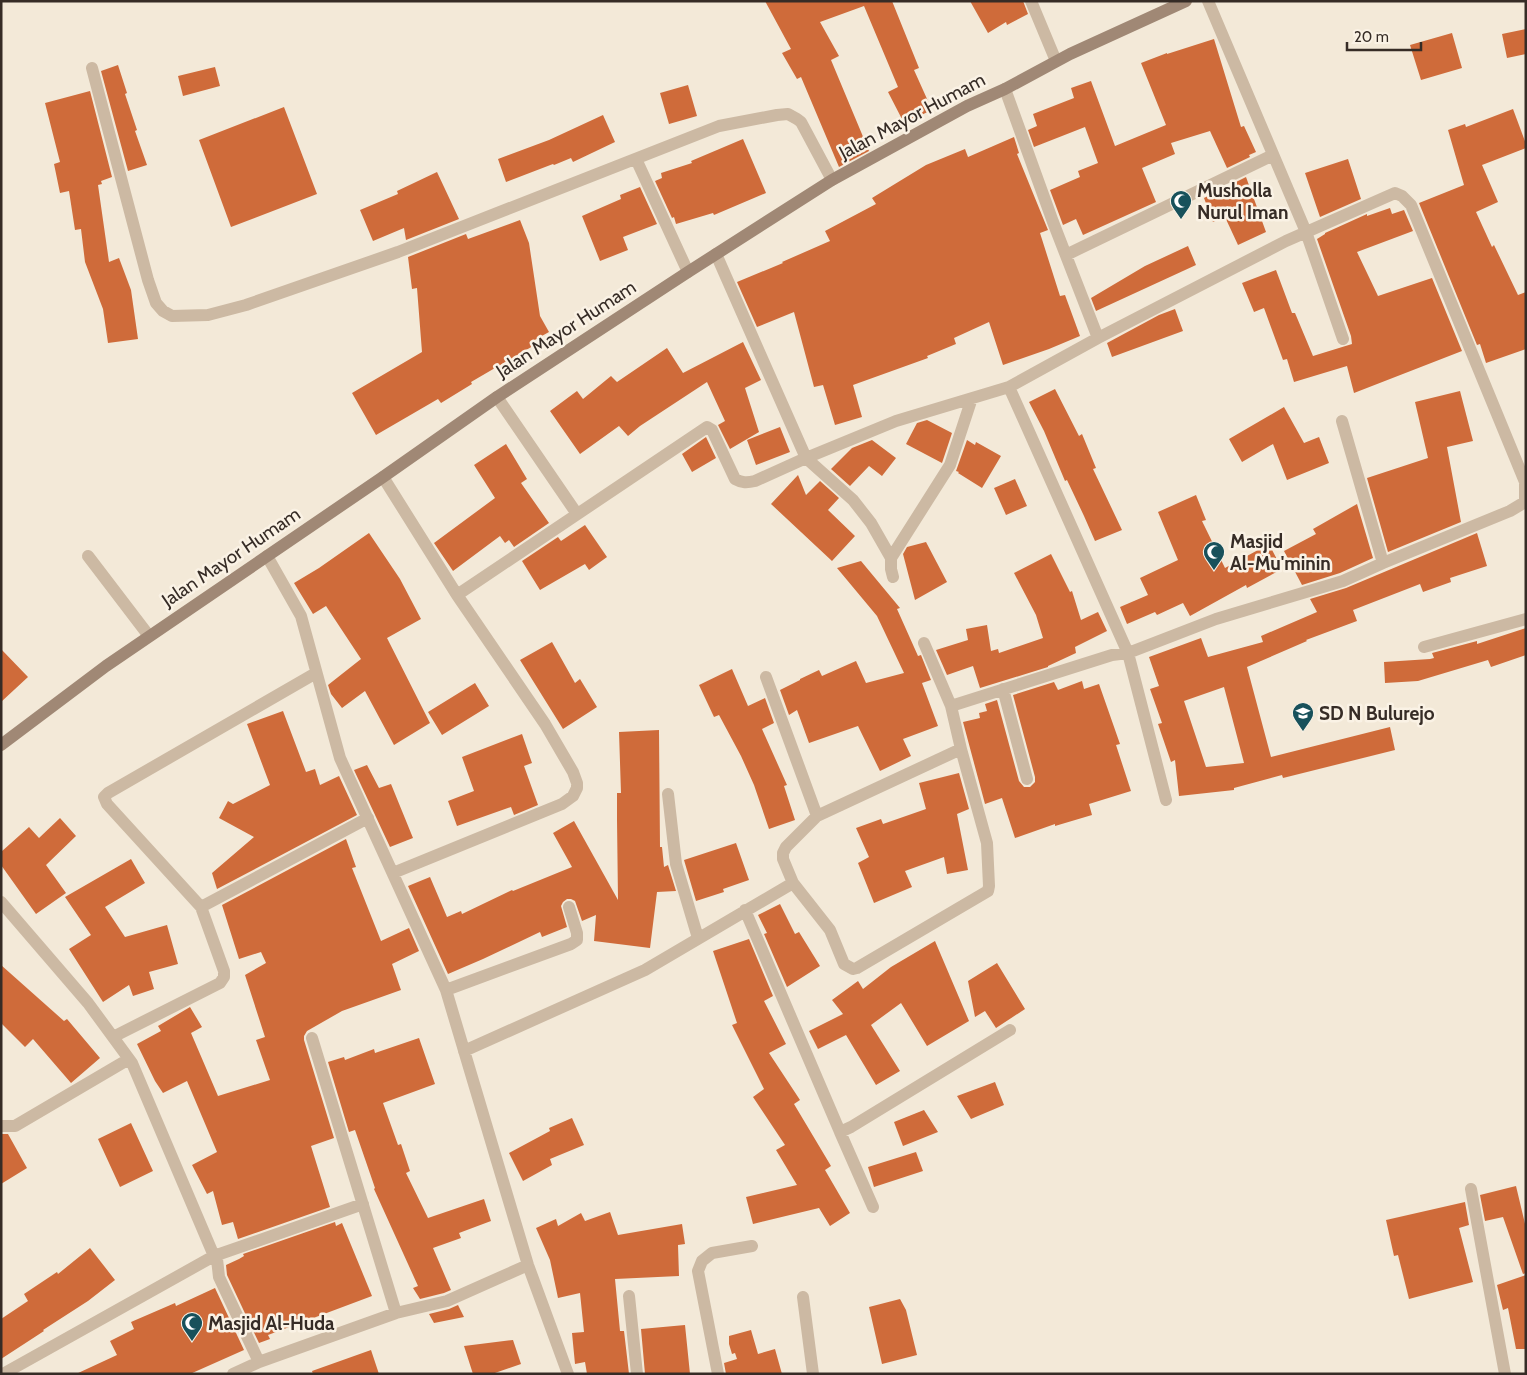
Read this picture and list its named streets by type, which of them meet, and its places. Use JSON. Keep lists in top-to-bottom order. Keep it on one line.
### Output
{"streets":{"main road":["Jalan Mayor Humam"]},"places":{"mosque":["Musholla Nurul Iman","Masjid Al-Mu'minin","Masjid Al-Huda"],"school or university":["SD N Bulurejo"]},"scale_bar":"20 m"}
